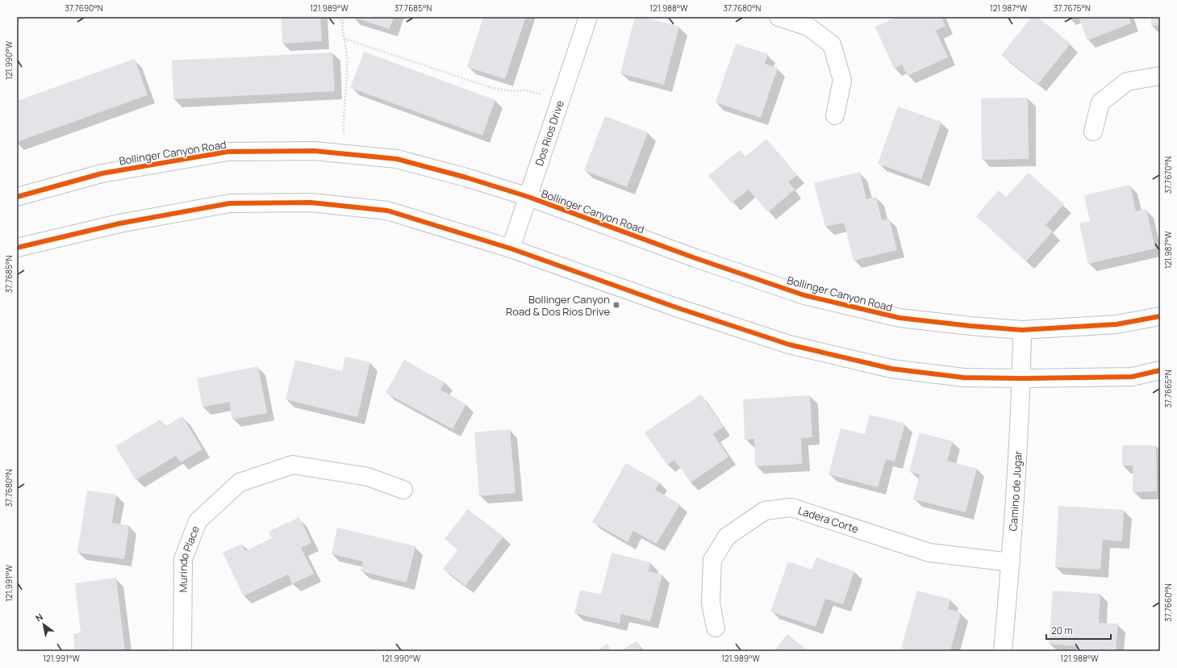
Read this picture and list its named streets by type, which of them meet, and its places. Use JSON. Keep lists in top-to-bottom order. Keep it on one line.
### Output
{"streets":{"main road":["Dos Rios Drive","Bollinger Canyon Road","Camino de Jugar","Ladera Corte","Murindo Place"]},"crossings":[["Dos Rios Drive","Bollinger Canyon Road"],["Bollinger Canyon Road","Camino de Jugar"],["Camino de Jugar","Ladera Corte"]],"places":{"transit":["Bollinger Canyon Road & Dos Rios Drive"]},"scale_bar":"20 m","north":"top left","coordinates":["37.7690°N","121.989°W","37.7685°N","121.988°W","37.7680°N","121.987°W","37.7675°N","121.990°W","37.7670°N","37.7665°N","121.991°W","37.7660°N"]}
